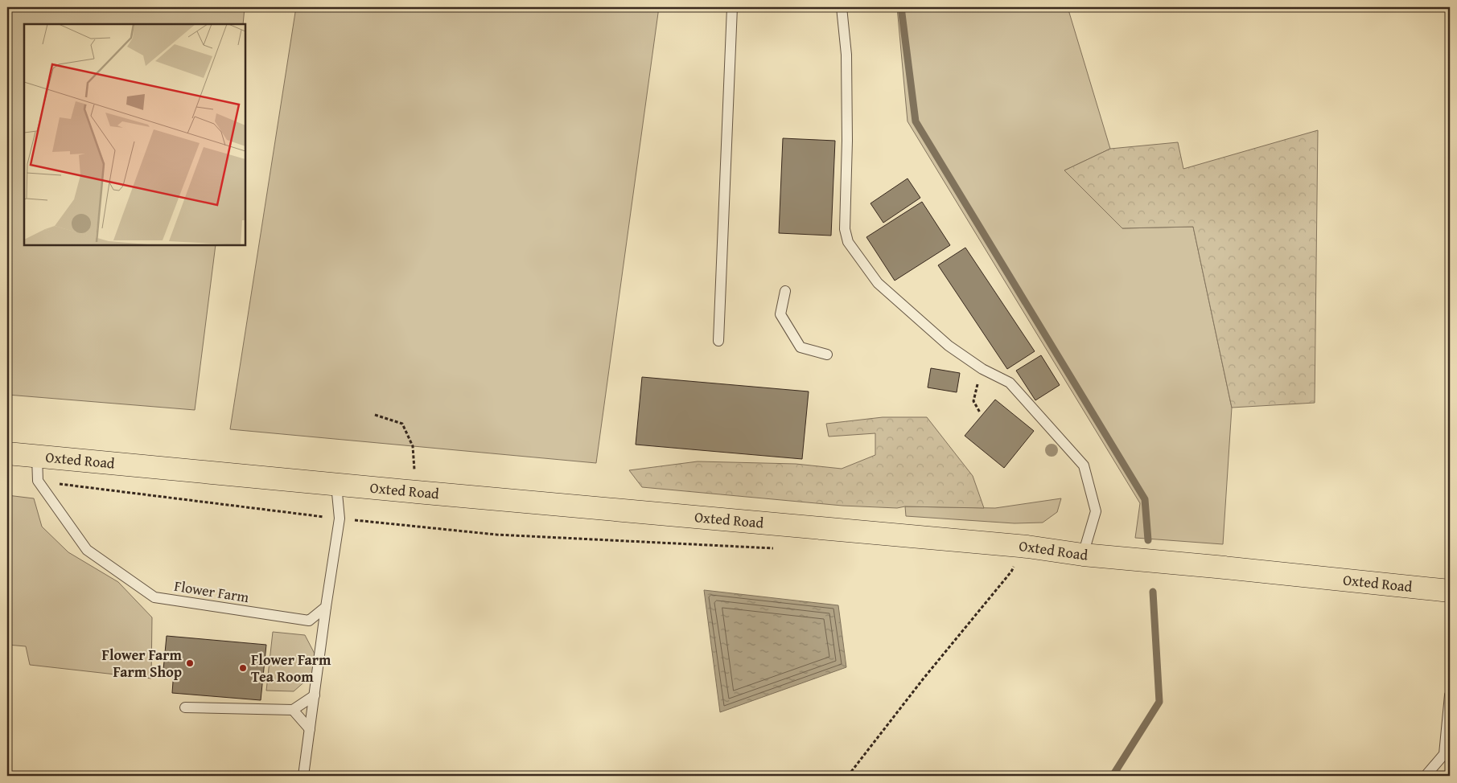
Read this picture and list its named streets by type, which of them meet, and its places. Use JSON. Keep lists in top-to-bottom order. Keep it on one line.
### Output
{"streets":{"main road":["Oxted Road"],"lane":["Flower Farm"]},"places":["Flower Farm Farm Shop","Flower Farm Tea Room"]}
